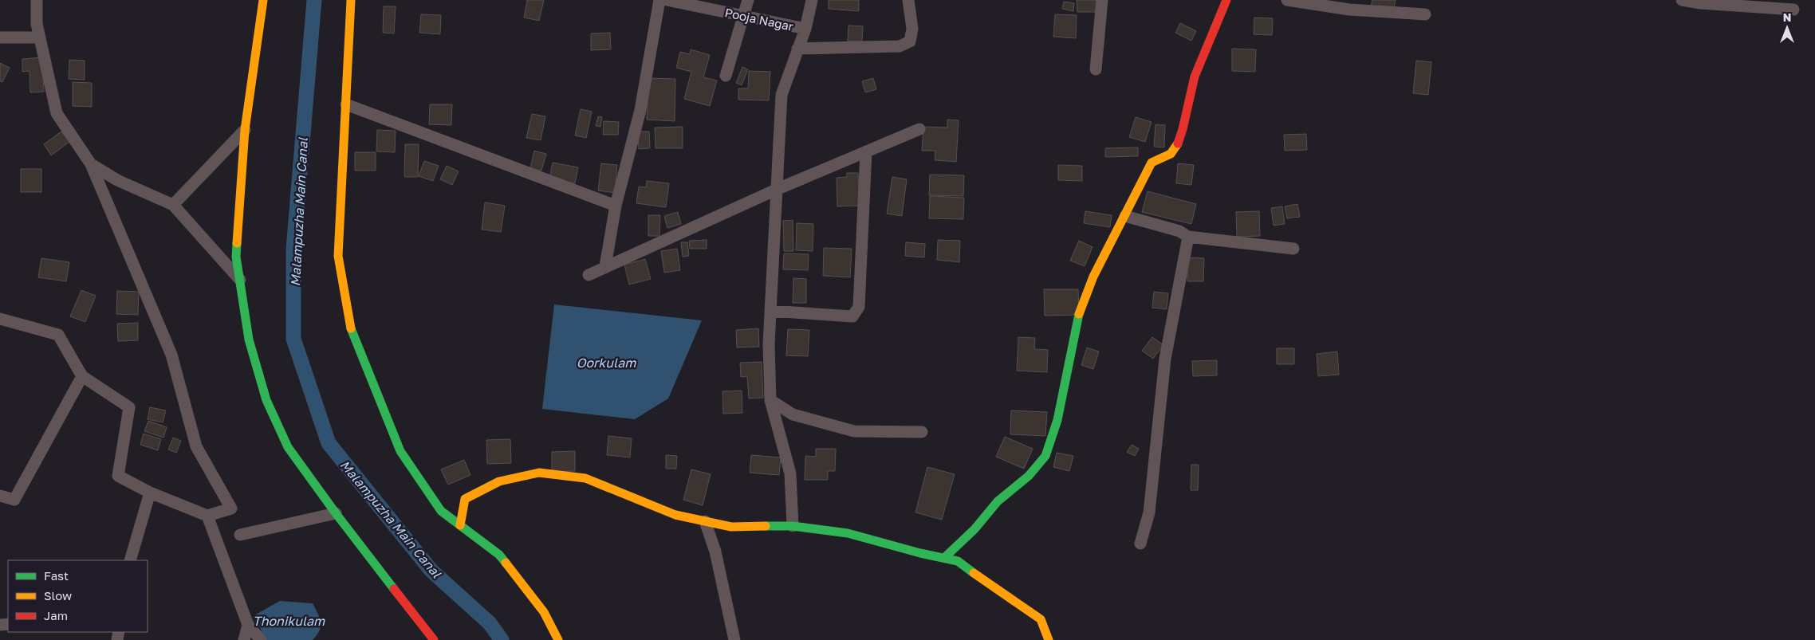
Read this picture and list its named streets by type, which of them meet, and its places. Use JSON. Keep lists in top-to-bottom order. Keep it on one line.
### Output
{"streets":{"street":["Pooja Nagar"]},"water":["Malampuzha Main Canal","Oorkulam","Thonikulam"],"legend":["Fast","Slow","Jam"],"north":"top"}
